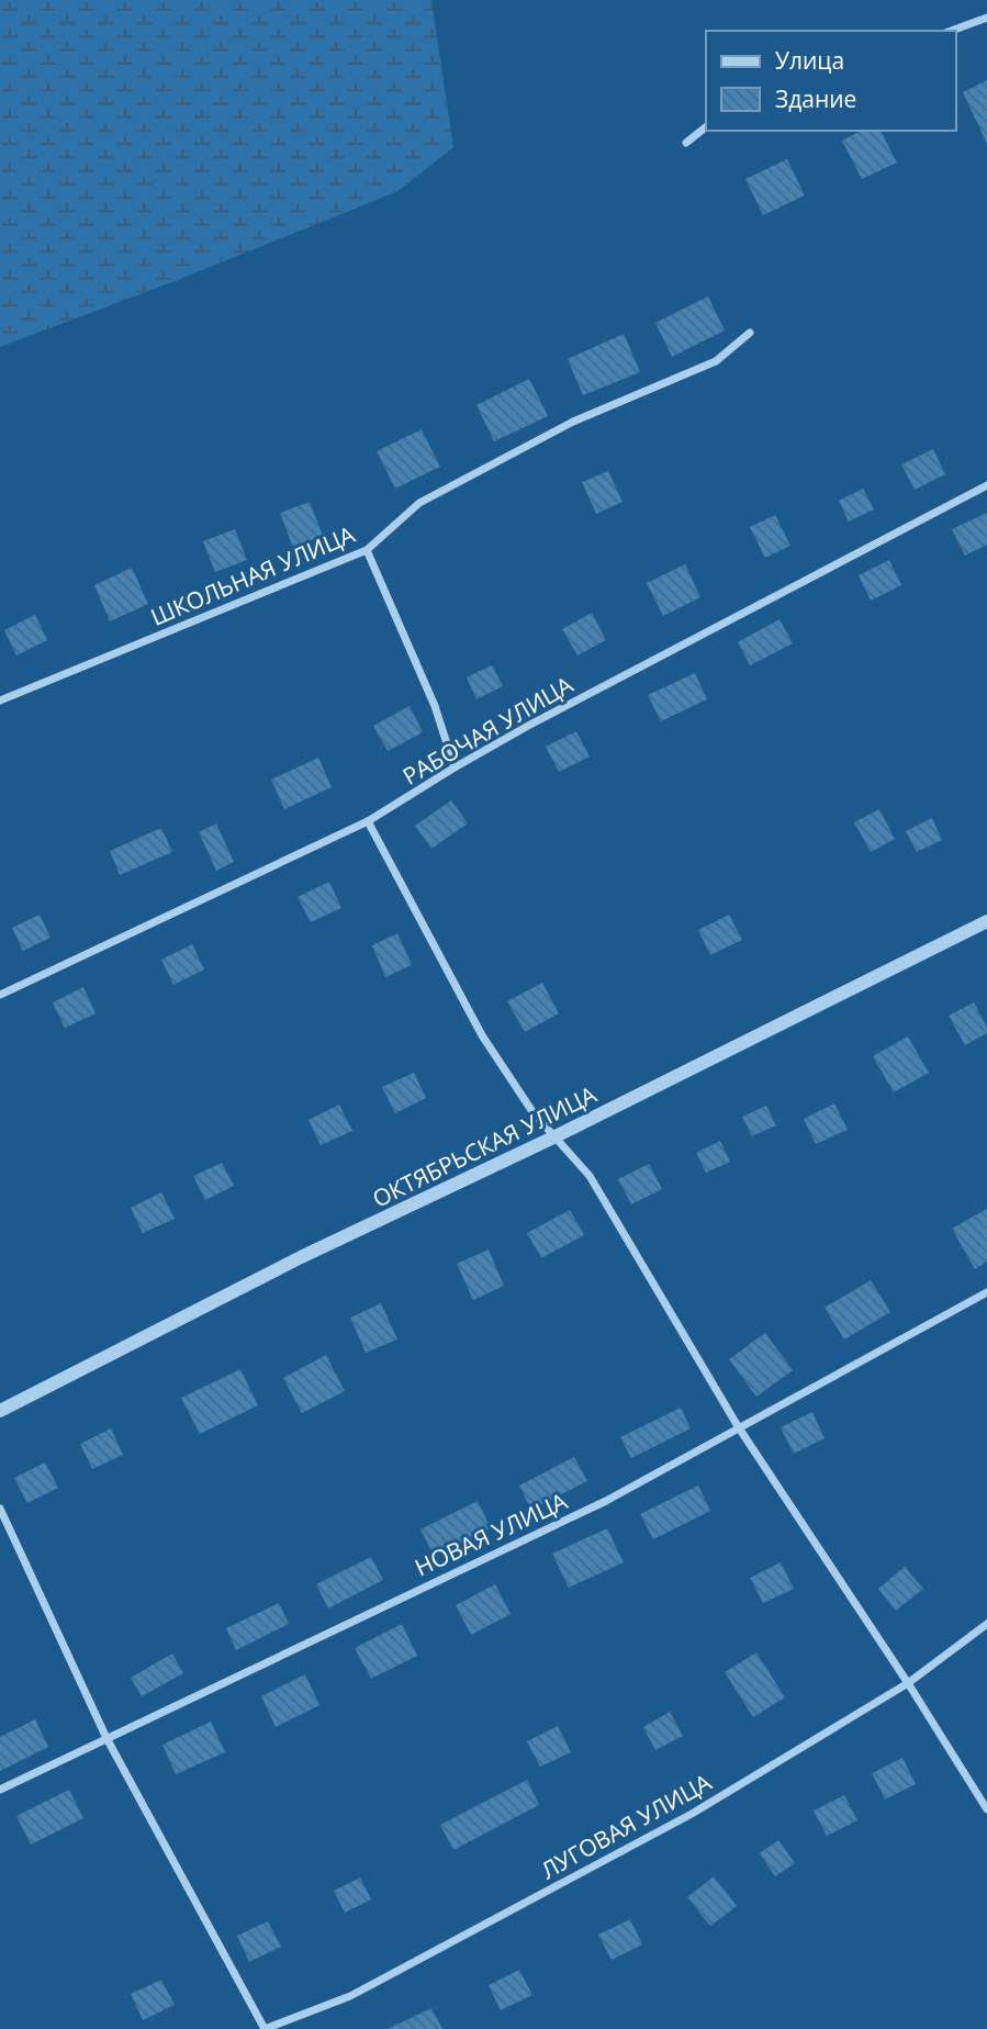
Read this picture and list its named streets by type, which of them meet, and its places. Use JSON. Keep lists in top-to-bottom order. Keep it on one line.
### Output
{"streets":{"street":["ШКОЛЬНАЯ УЛИЦА","РАБОЧАЯ УЛИЦА","ОКТЯБРЬСКАЯ УЛИЦА","НОВАЯ УЛИЦА","ЛУГОВАЯ УЛИЦА"]},"legend":["Улица","Здание"]}
